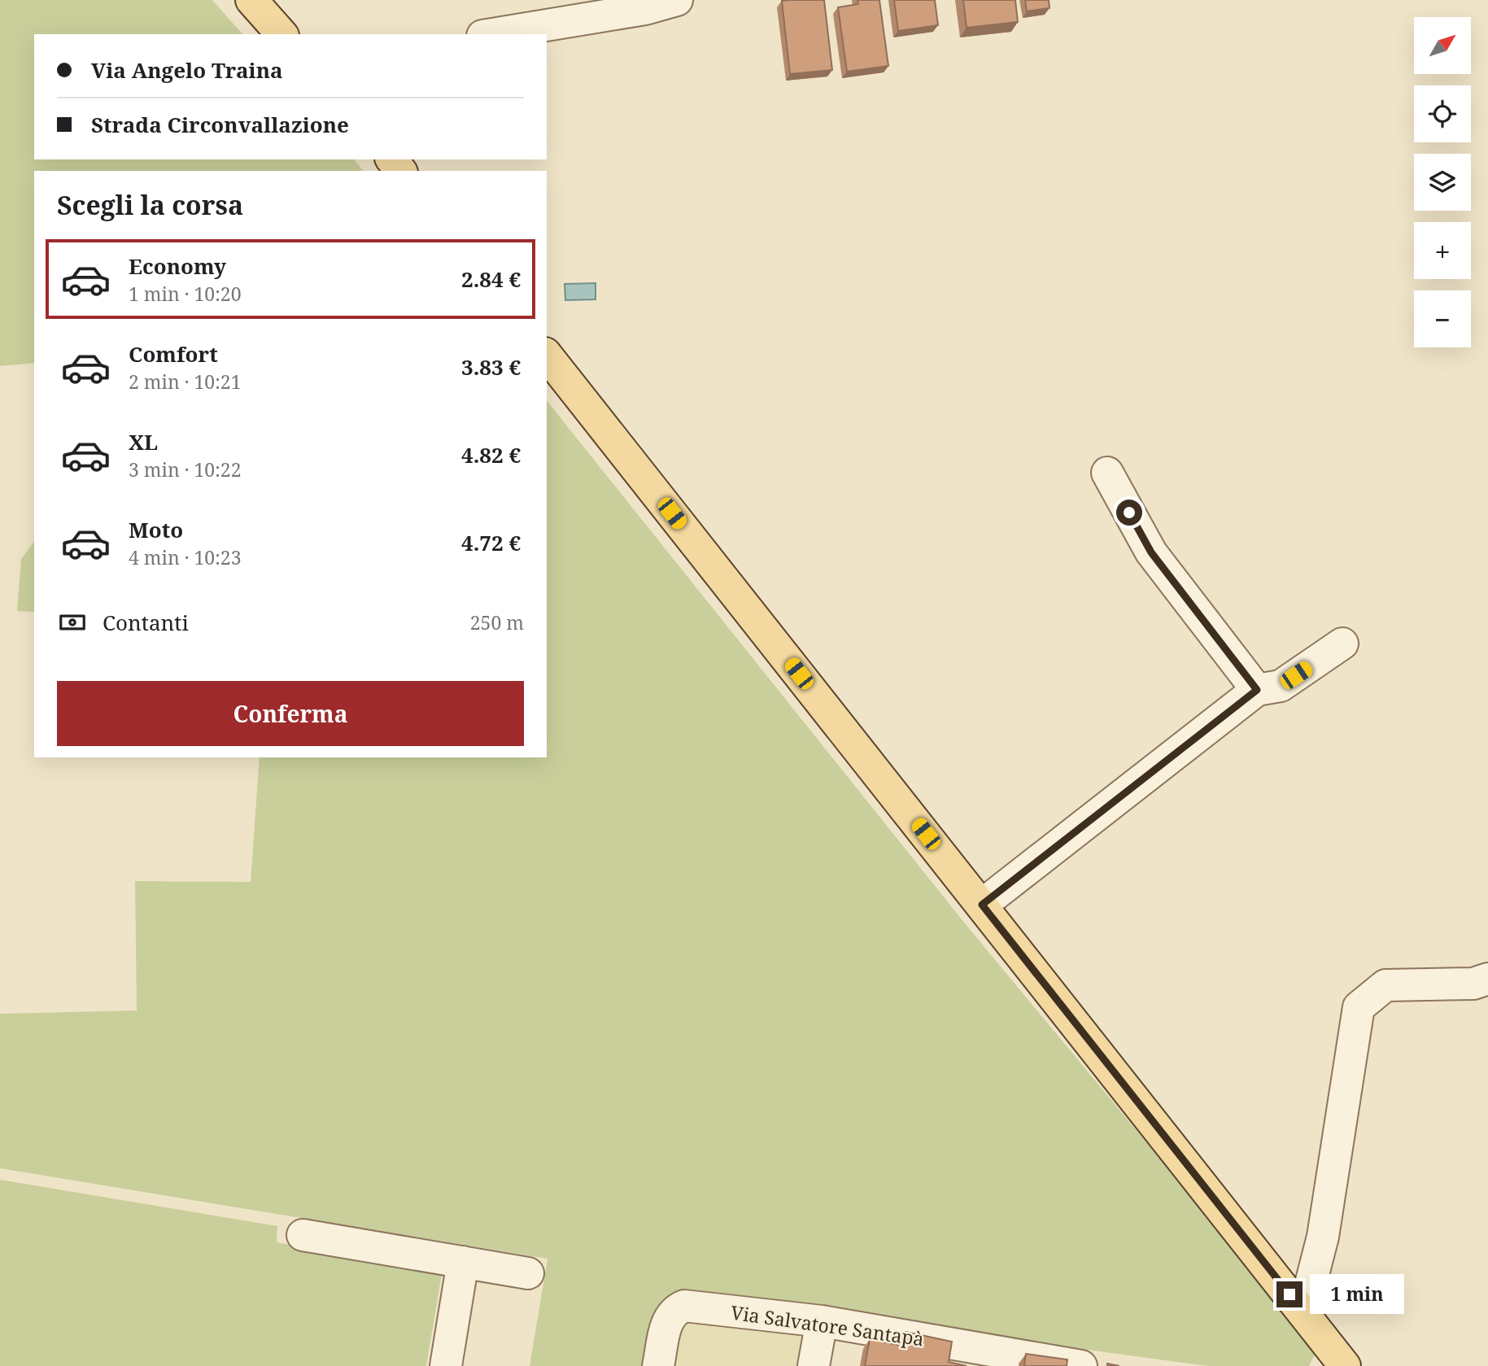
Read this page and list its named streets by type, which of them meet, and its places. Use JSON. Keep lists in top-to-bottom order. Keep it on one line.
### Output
{"streets":{"street":["Via Salvatore Santapà"]},"north":"top right","page":{"map_buttons":["+","−"],"banner":["Via Angelo Traina","Strada Circonvallazione"],"heading":"Scegli la corsa","list":[{"name":"Economy","note":"1 min · 10:20","value":"2.84 €"},{"name":"Comfort","note":"2 min · 10:21","value":"3.83 €"},{"name":"XL","note":"3 min · 10:22","value":"4.82 €"},{"name":"Moto","note":"4 min · 10:23","value":"4.72 €"}],"pay":["Contanti","250 m"],"buttons":"Conferma","bubble":"1 min"}}
